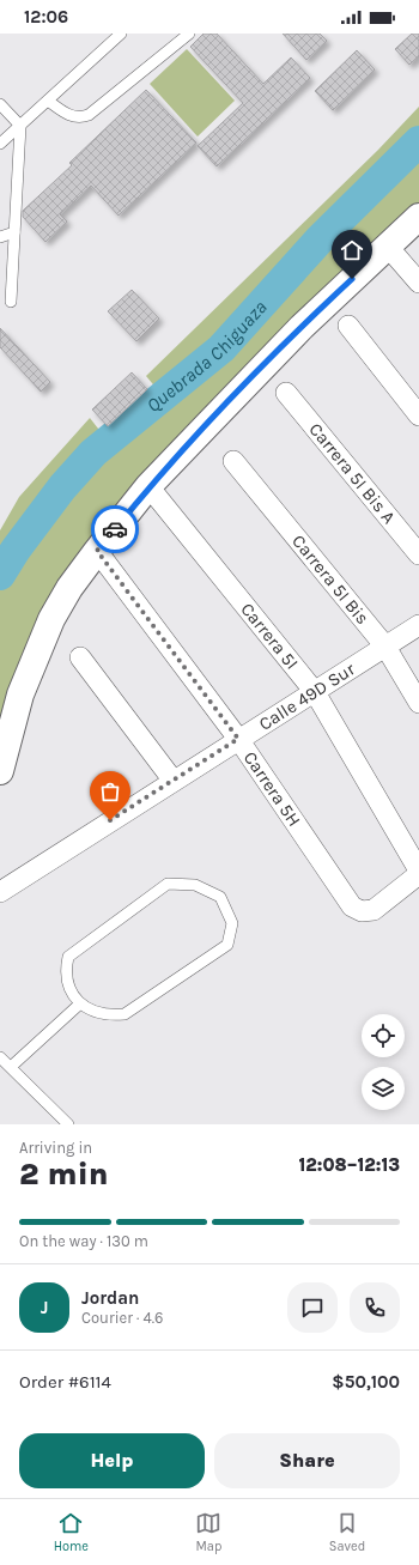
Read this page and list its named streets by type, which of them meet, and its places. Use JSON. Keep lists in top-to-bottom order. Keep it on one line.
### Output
{"streets":{"street":["Carrera 5I Bis A","Carrera 5I Bis","Carrera 5I","Calle 49D Sur","Carrera 5H"]},"crossings":[["Carrera 5I Bis","Calle 49D Sur"],["Carrera 5I","Calle 49D Sur"],["Carrera 5I","Carrera 5H"],["Calle 49D Sur","Carrera 5H"]],"water":["Quebrada Chiguaza"],"page":{"status":"12:06","heading":["2 min","Arriving in","12:08–12:13"],"panel":["Jordan","Courier · 4.6","Order #6114","$50,100"],"bar":"On the way · 130 m","round":"J","buttons":["Help","Share"],"tabs":["Home","Map","Saved"]}}
